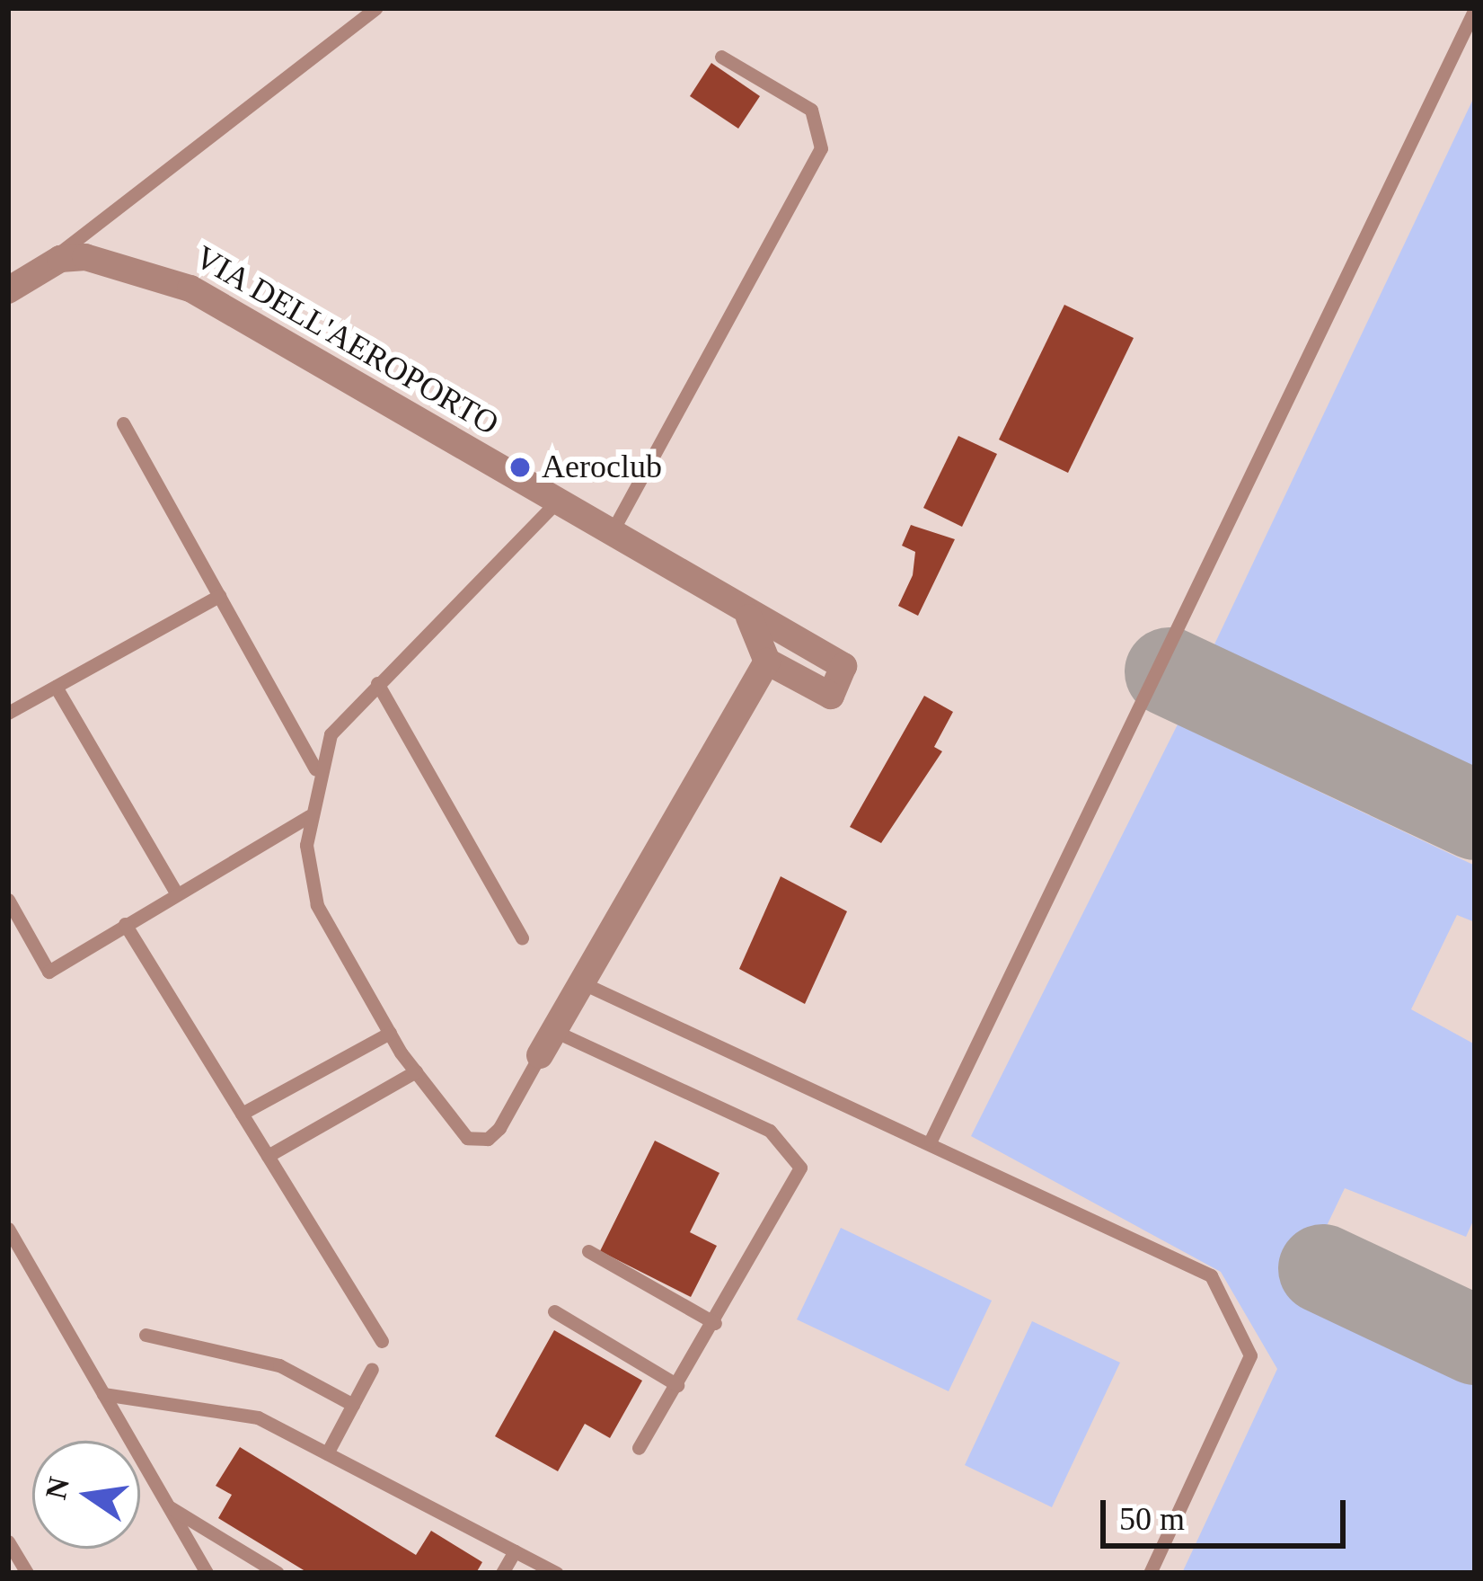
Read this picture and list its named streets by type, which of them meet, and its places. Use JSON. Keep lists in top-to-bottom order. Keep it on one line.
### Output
{"streets":{"street":["VIA DELL'AEROPORTO"]},"places":["Aeroclub"],"scale_bar":"50 m","north":"left"}
